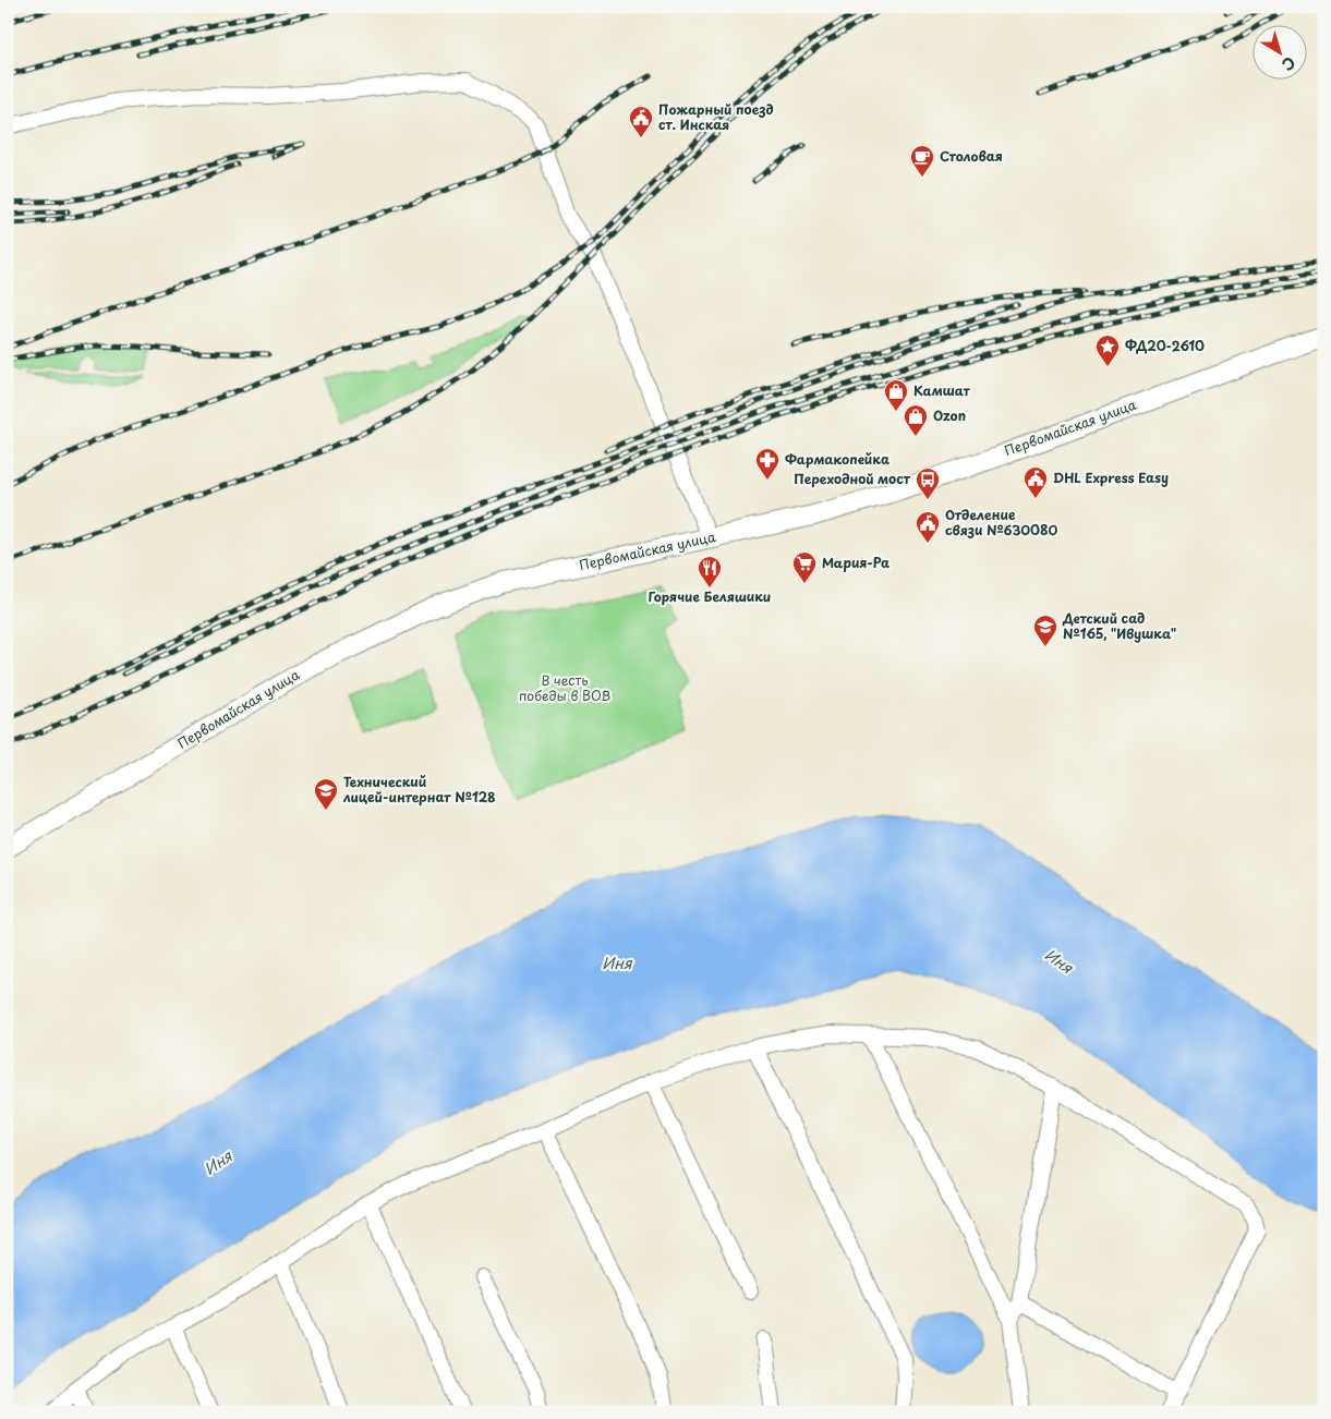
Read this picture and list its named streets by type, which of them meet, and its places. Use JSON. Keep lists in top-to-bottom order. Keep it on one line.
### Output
{"streets":{"main road":["Первомайская улица"]},"water":["Иня"],"parks":["В честь победы в ВОВ"],"places":{"public building":["Пожарный поезд ст. Инская","DHL Express Easy","Отделение связи №630080"],"cafe":["Столовая"],"place":["ФД20-2610"],"shop":["Камшат","Ozon"],"pharmacy":["Фармакопейка"],"bus stop":["Переходной мост"],"supermarket":["Мария-Ра"],"restaurant":["Горячие Беляшики"],"school or university":["Детский сад №165, \"Ивушка\"","Технический лицей-интернат №128"]},"north":"bottom right"}
